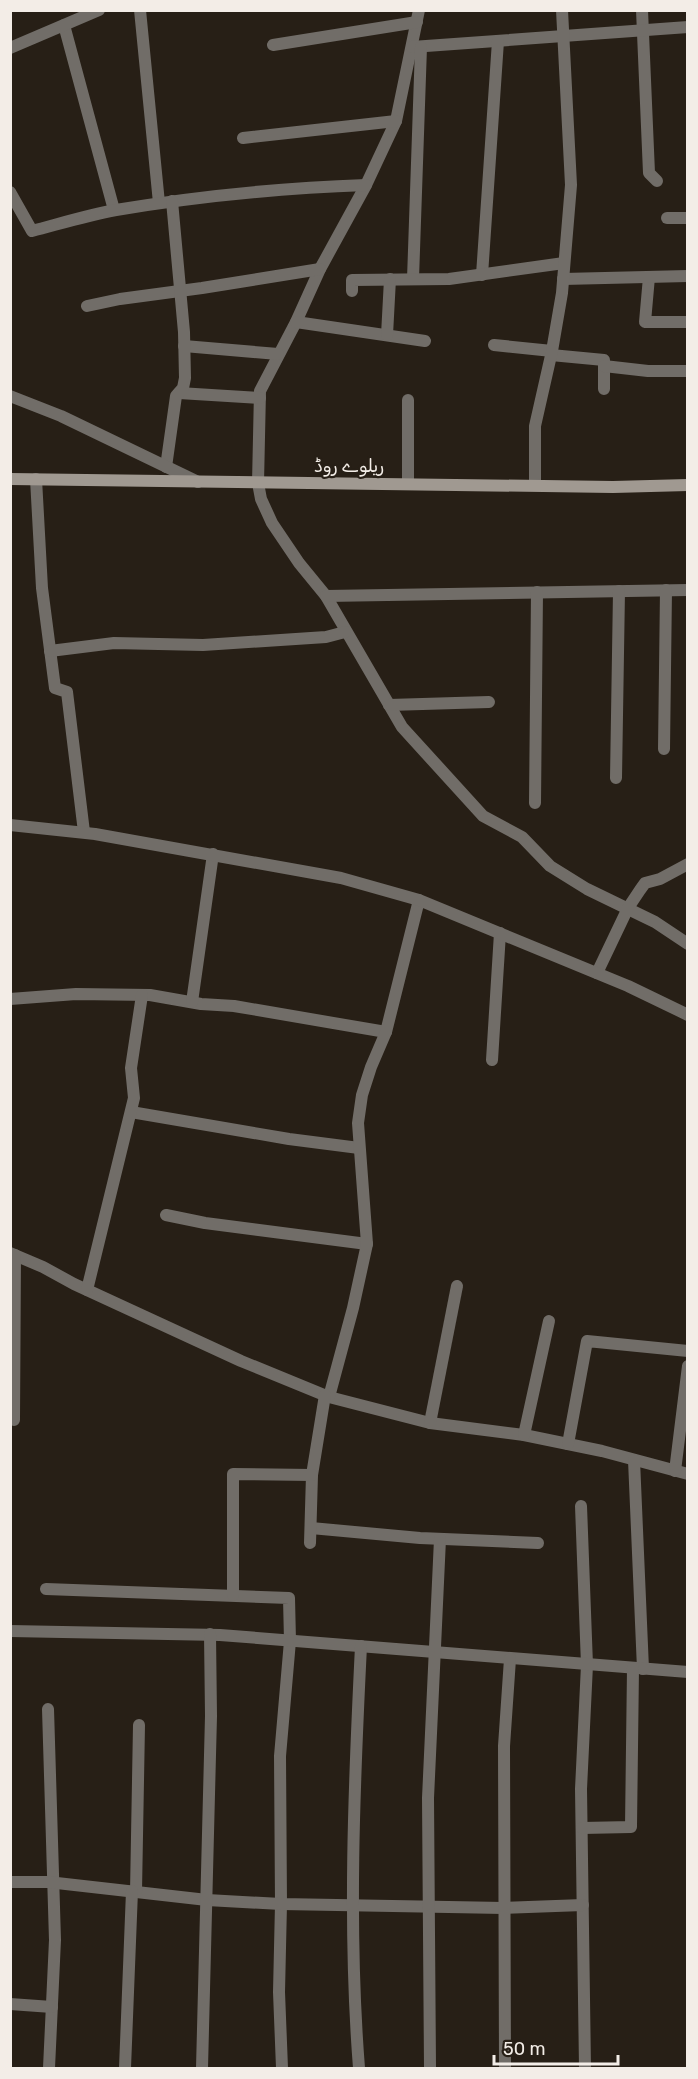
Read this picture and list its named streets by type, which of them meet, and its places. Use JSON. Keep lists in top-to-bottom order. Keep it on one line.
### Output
{"streets":{"main road":["ریلوے روڈ"]},"scale_bar":"50 m"}
